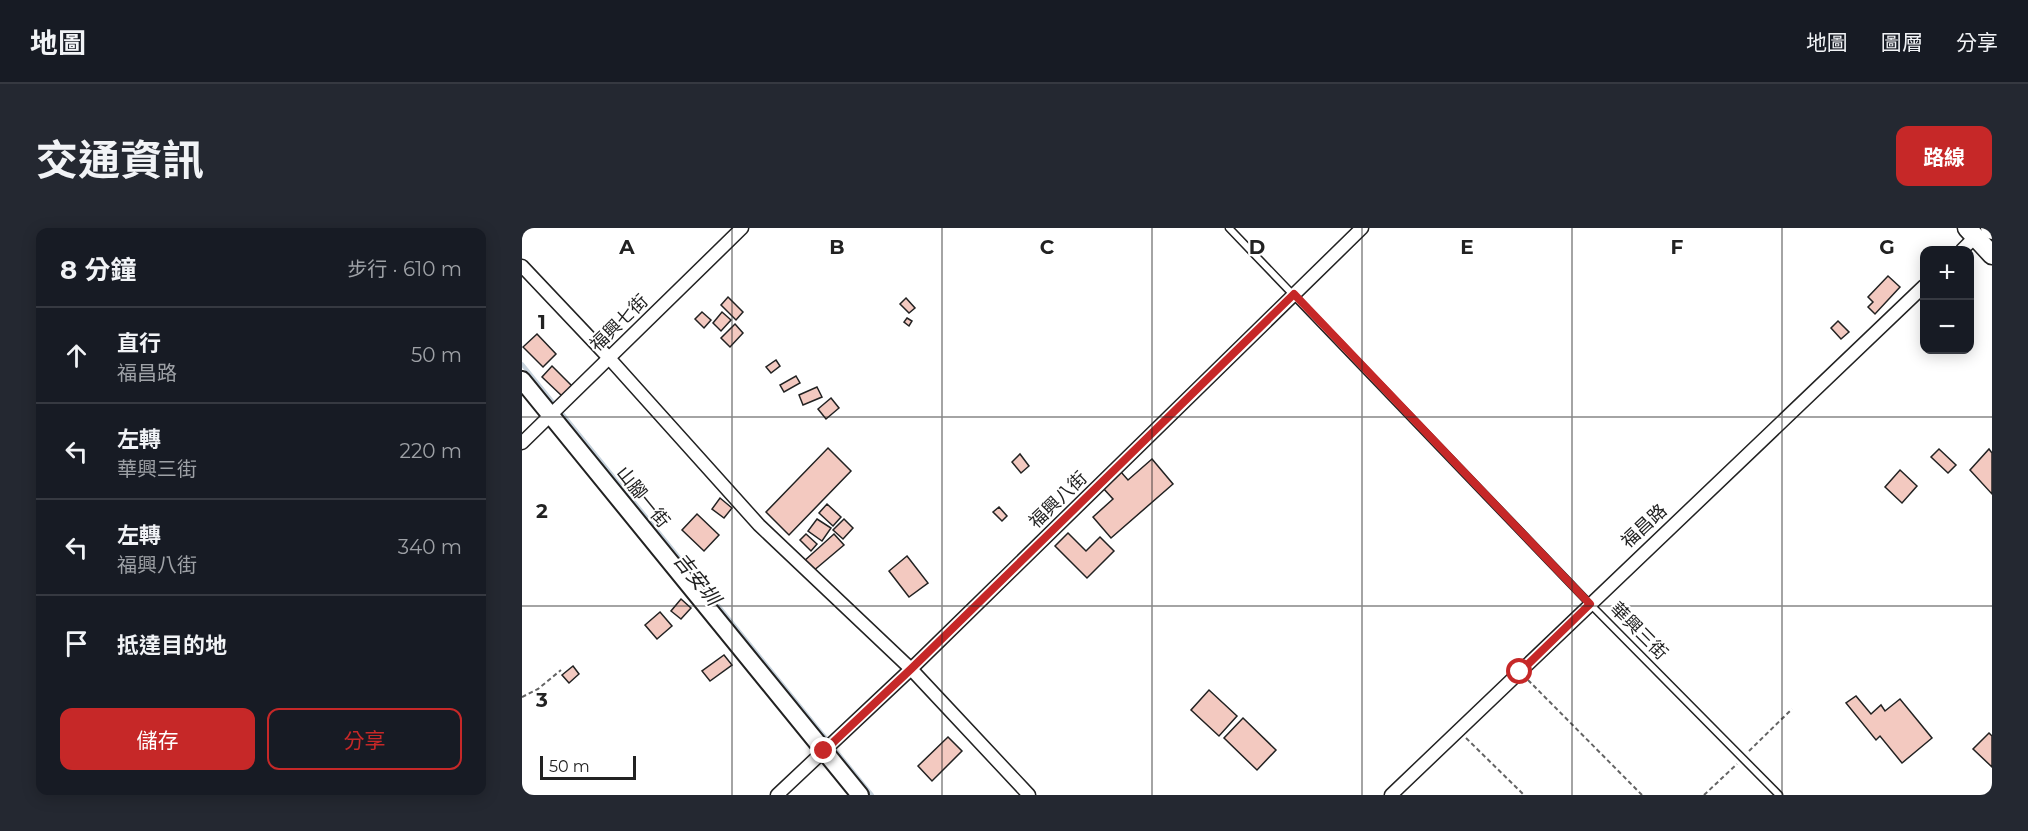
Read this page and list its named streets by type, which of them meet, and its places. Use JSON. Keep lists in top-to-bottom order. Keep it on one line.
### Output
{"streets":{"street":["福興七街","山腳一街","福興八街","福昌路"],"lane":["華興三街"]},"crossings":[["福興七街","山腳一街"],["山腳一街","福興八街"],["福興八街","華興三街"],["福昌路","華興三街"]],"water":["吉安圳"],"scale_bar":"50 m","page":{"header":"地圖","nav":["地圖","圖層","分享"],"title":"交通資訊","buttons":["路線",["儲存","分享"]],"heading":["8 分鐘","步行 · 610 m"],"map_buttons":["+","−"],"list":[["直行","福昌路","50 m"],["左轉","華興三街","220 m"],["左轉","福興八街","340 m"],"抵達目的地"],"scale":"50 m"},"grid":{"columns":["A","B","C","D","E","F","G"],"rows":["1","2","3"]}}
